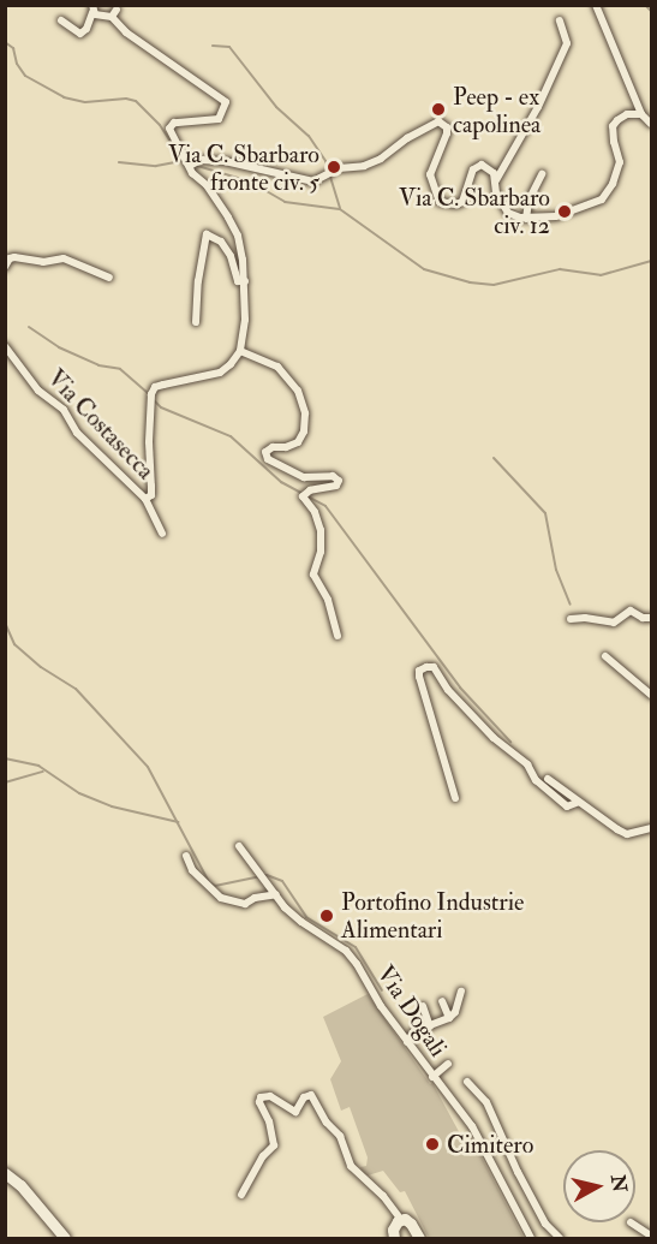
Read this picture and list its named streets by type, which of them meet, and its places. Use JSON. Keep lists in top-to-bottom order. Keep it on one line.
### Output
{"streets":{"street":["Via Costasecca","Via Dogali"]},"places":["Peep - ex capolinea","Via C. Sbarbaro fronte civ. 5","Via C. Sbarbaro civ. 12","Portofino Industrie Alimentari","Cimitero"],"north":"right"}
